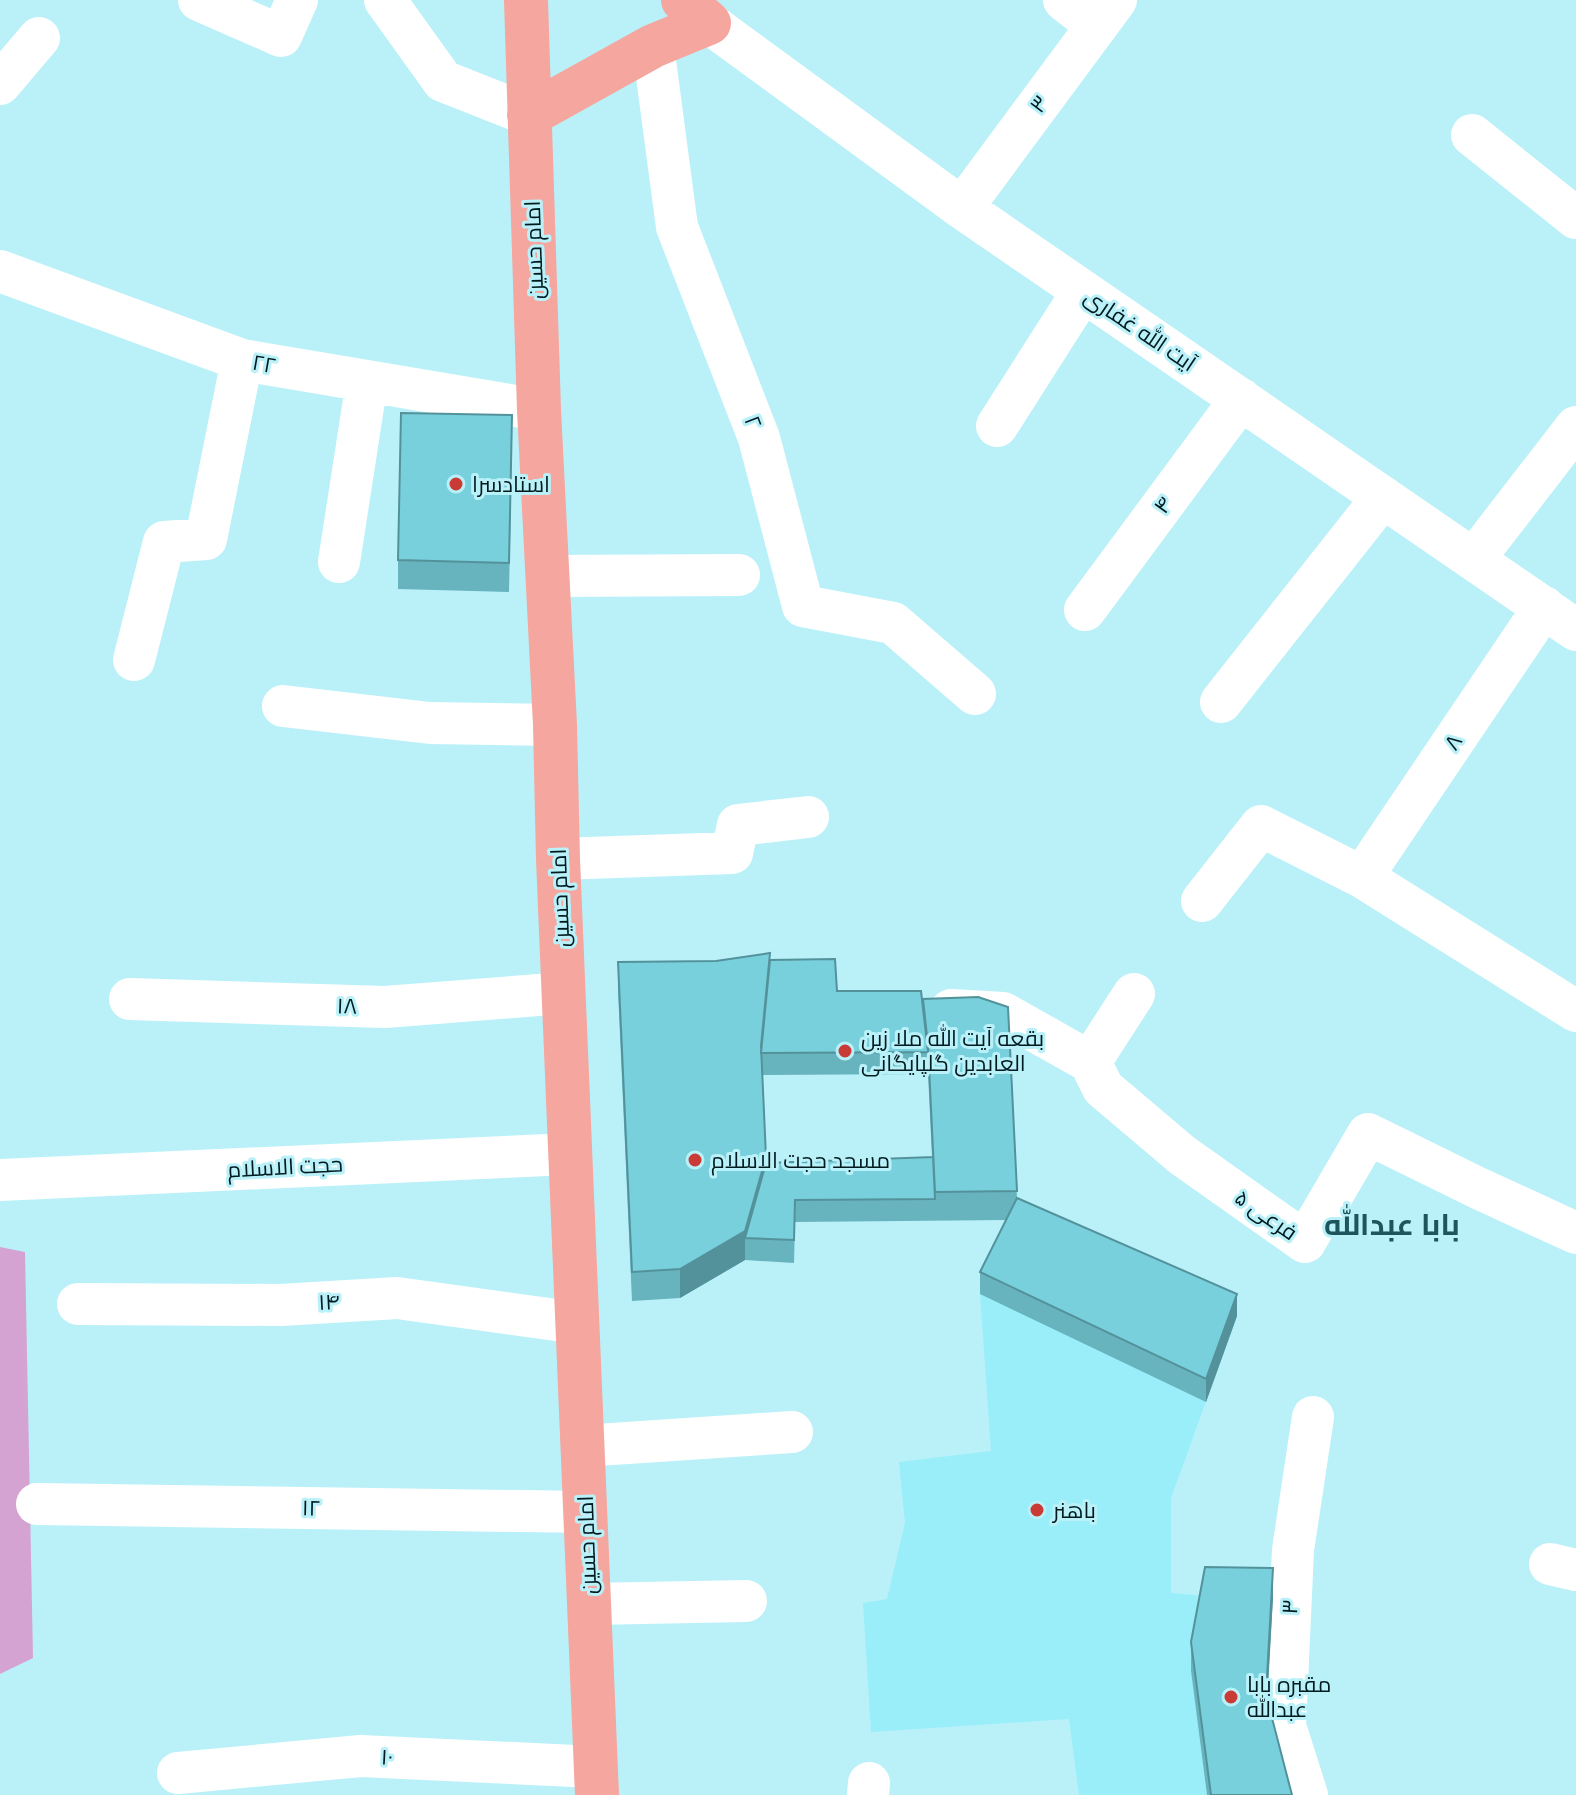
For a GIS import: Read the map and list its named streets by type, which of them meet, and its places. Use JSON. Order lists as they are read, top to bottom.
{
  "streets": {
    "main road": ["امام حسین"],
    "street": [
      "۳",
      "آیت الله غفاری",
      "۲۲",
      "۲",
      "۴",
      "۸",
      "۱۸",
      "حجت الاسلام",
      "فرعی ۵",
      "۱۴",
      "۱۲",
      "۱۰"
    ]
  },
  "crossings": [
    ["۳", "آیت الله غفاری"],
    ["امام حسین", "۲۲"],
    ["امام حسین", "۱۸"],
    ["امام حسین", "حجت الاسلام"],
    ["امام حسین", "۱۴"],
    ["امام حسین", "۱۲"],
    ["امام حسین", "۱۰"],
    ["آیت الله غفاری", "۴"],
    ["آیت الله غفاری", "۸"]
  ],
  "districts": ["بابا عبدالله"],
  "places": [
    "استادسرا",
    "بقعه آیت الله ملا زین العابدین گلپایگانی",
    "مسجد حجت الاسلام",
    "باهنر",
    "مقبره بابا عبدالله"
  ]
}
